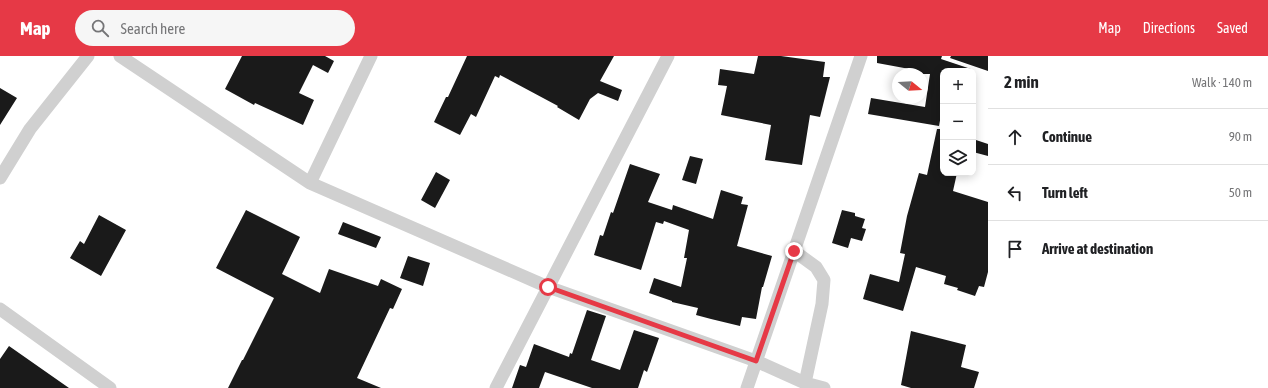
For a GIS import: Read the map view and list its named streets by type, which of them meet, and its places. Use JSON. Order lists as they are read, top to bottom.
{
  "north": "right",
  "page": {
    "header": "Map",
    "search": "Search here",
    "nav": ["Map", "Directions", "Saved"],
    "heading": ["2 min", "Walk · 140 m"],
    "map_buttons": ["+", "−"],
    "list": [
      ["Continue", "90 m"],
      ["Turn left", "50 m"],
      "Arrive at destination"
    ]
  }
}
